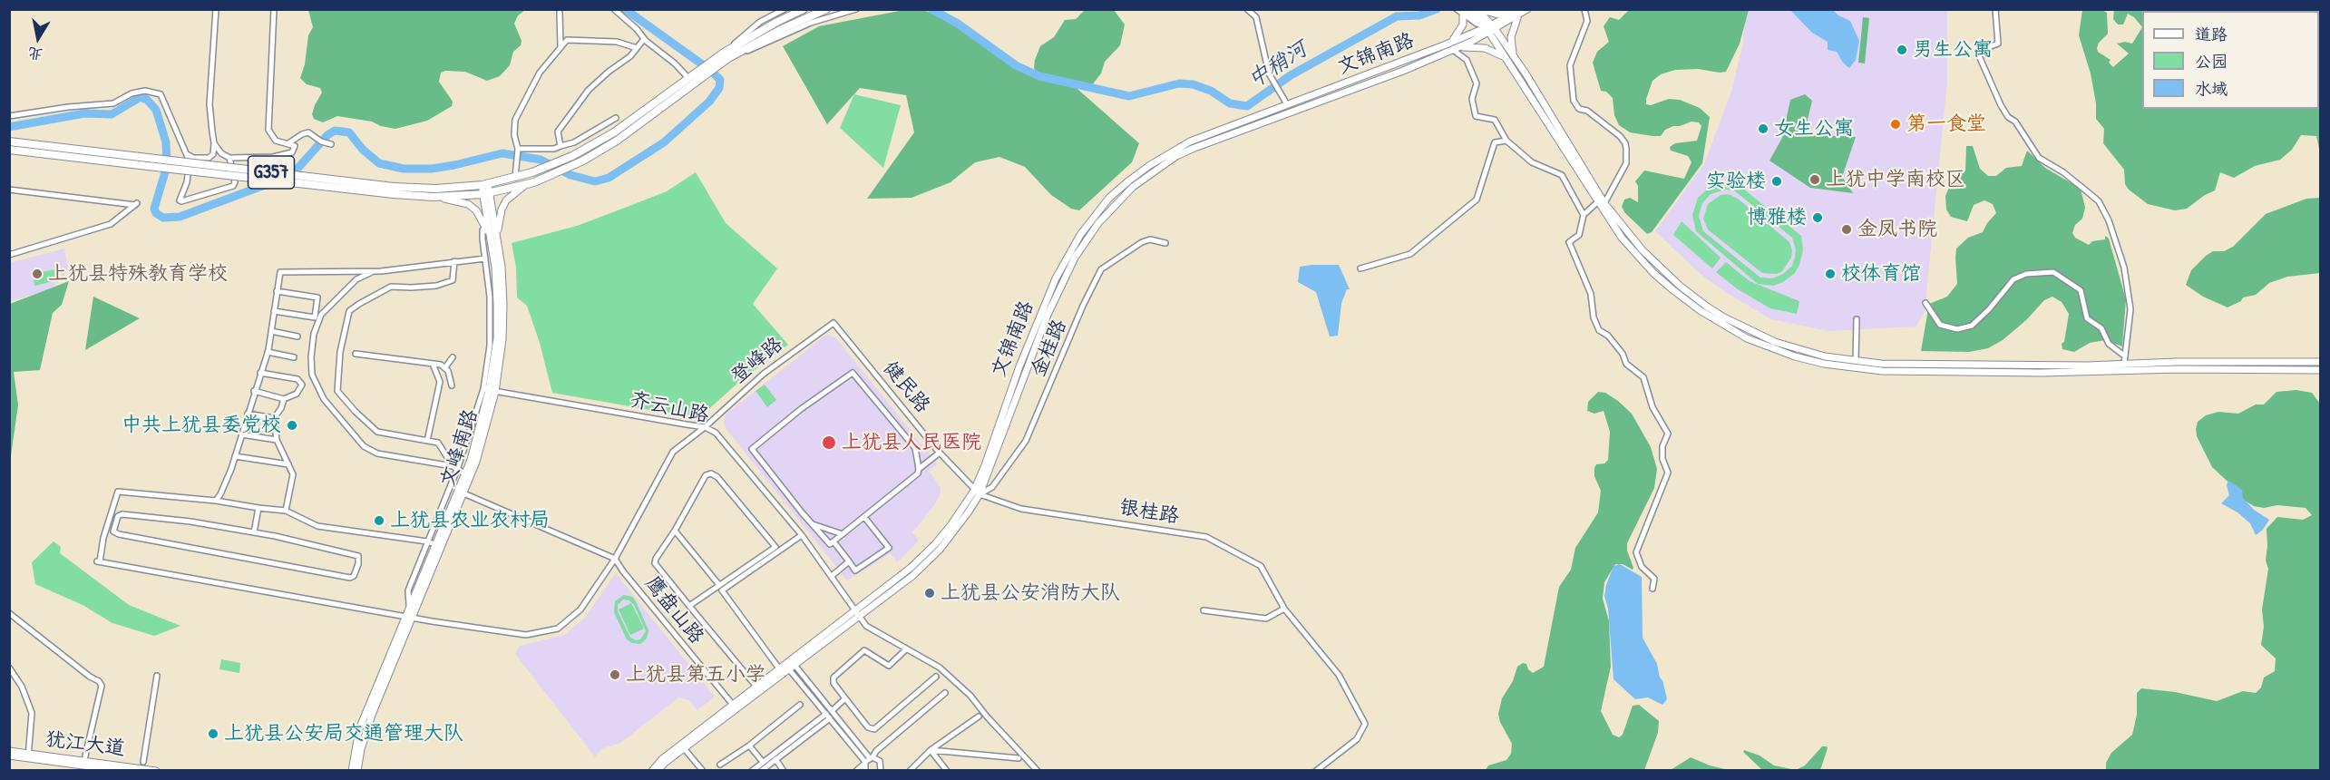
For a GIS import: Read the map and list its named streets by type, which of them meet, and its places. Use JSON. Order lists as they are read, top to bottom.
{
  "streets": {
    "highway": ["G357"],
    "main road": ["文锦南路", "文峰南路", "犹江大道"],
    "street": [
      "金桂路",
      "登峰路",
      "健民路",
      "齐云山路",
      "银桂路",
      "鹰盘山路"
    ]
  },
  "crossings": [
    ["文锦南路", "金桂路"],
    ["文锦南路", "健民路"],
    ["文锦南路", "齐云山路"],
    ["文锦南路", "银桂路"],
    ["文锦南路", "鹰盘山路"],
    ["G357", "文峰南路"],
    ["金桂路", "健民路"],
    ["金桂路", "银桂路"],
    ["登峰路", "健民路"],
    ["登峰路", "齐云山路"],
    ["登峰路", "文峰南路"],
    ["登峰路", "鹰盘山路"],
    ["健民路", "银桂路"],
    ["齐云山路", "文峰南路"]
  ],
  "water": ["中稍河"],
  "places": [
    "男生公寓",
    "第一食堂",
    "女生公寓",
    "上犹中学南校区",
    "实验楼",
    "博雅楼",
    "金凤书院",
    "上犹县特殊教育学校",
    "校体育馆",
    "中共上犹县委党校",
    "上犹县人民医院",
    "上犹县农业农村局",
    "上犹县公安消防大队",
    "上犹县第五小学",
    "上犹县公安局交通管理大队"
  ],
  "legend": ["道路", "公园", "水域"],
  "north": "bottom"
}
